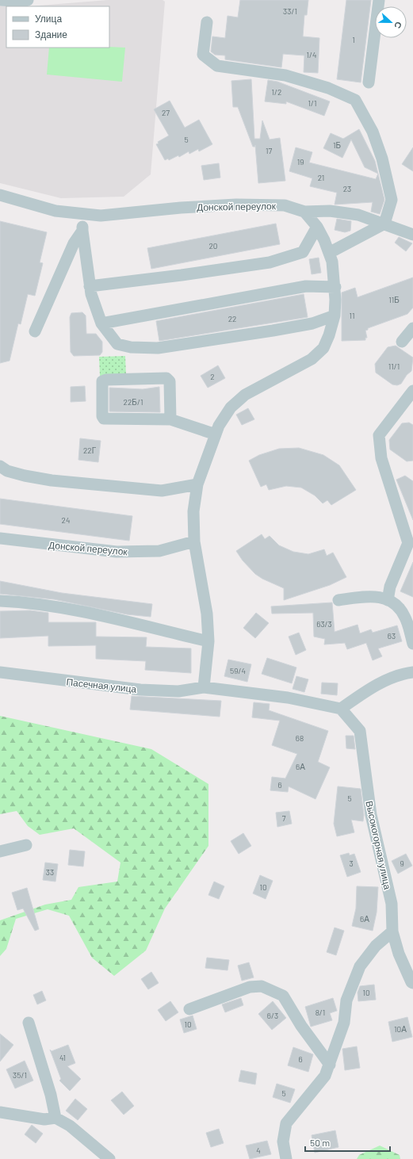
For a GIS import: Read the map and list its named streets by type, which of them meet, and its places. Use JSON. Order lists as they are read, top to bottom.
{
  "streets": {
    "street": ["Донской переулок", "Пасечная улица", "Высокогорная улица"]
  },
  "house_numbers": [
    "33/1",
    "1",
    "1/4",
    "1/2",
    "1/1",
    "27",
    "5",
    "1Б",
    "17",
    "19",
    "21",
    "23",
    "20",
    "11Б",
    "11",
    "22",
    "11/1",
    "2",
    "22Б/1",
    "22Г",
    "24",
    "63/3",
    "63",
    "59/4",
    "68",
    "6А",
    "6",
    "5",
    "7",
    "3",
    "9",
    "33",
    "10",
    "6А",
    "10",
    "8/1",
    "6/3",
    "10",
    "10А",
    "41",
    "6",
    "35/1",
    "5",
    "4"
  ],
  "legend": ["Улица", "Здание"],
  "scale_bar": "50 m",
  "north": "right"
}
